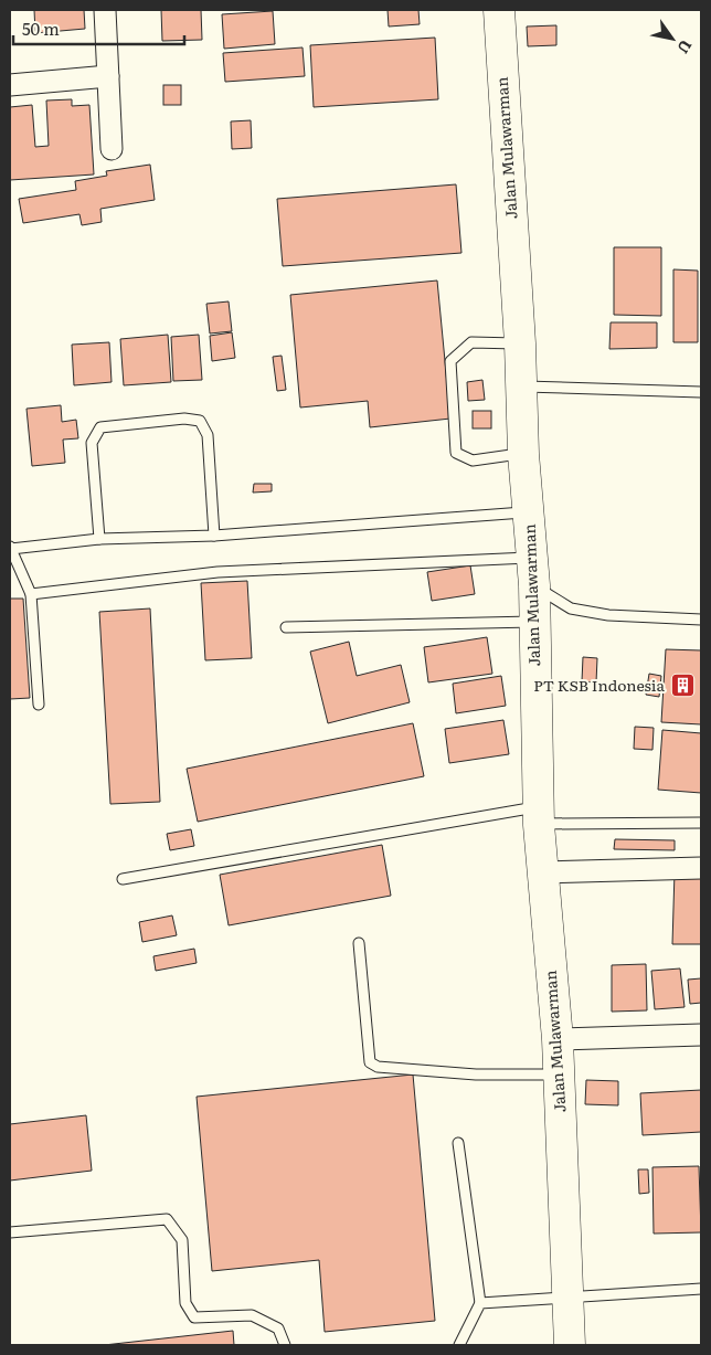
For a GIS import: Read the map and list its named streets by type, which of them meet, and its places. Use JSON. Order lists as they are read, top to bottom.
{
  "streets": {
    "highway": ["Jalan Mulawarman"]
  },
  "places": {
    "building": ["PT KSB Indonesia"]
  },
  "scale_bar": "50 m",
  "north": "bottom right"
}
